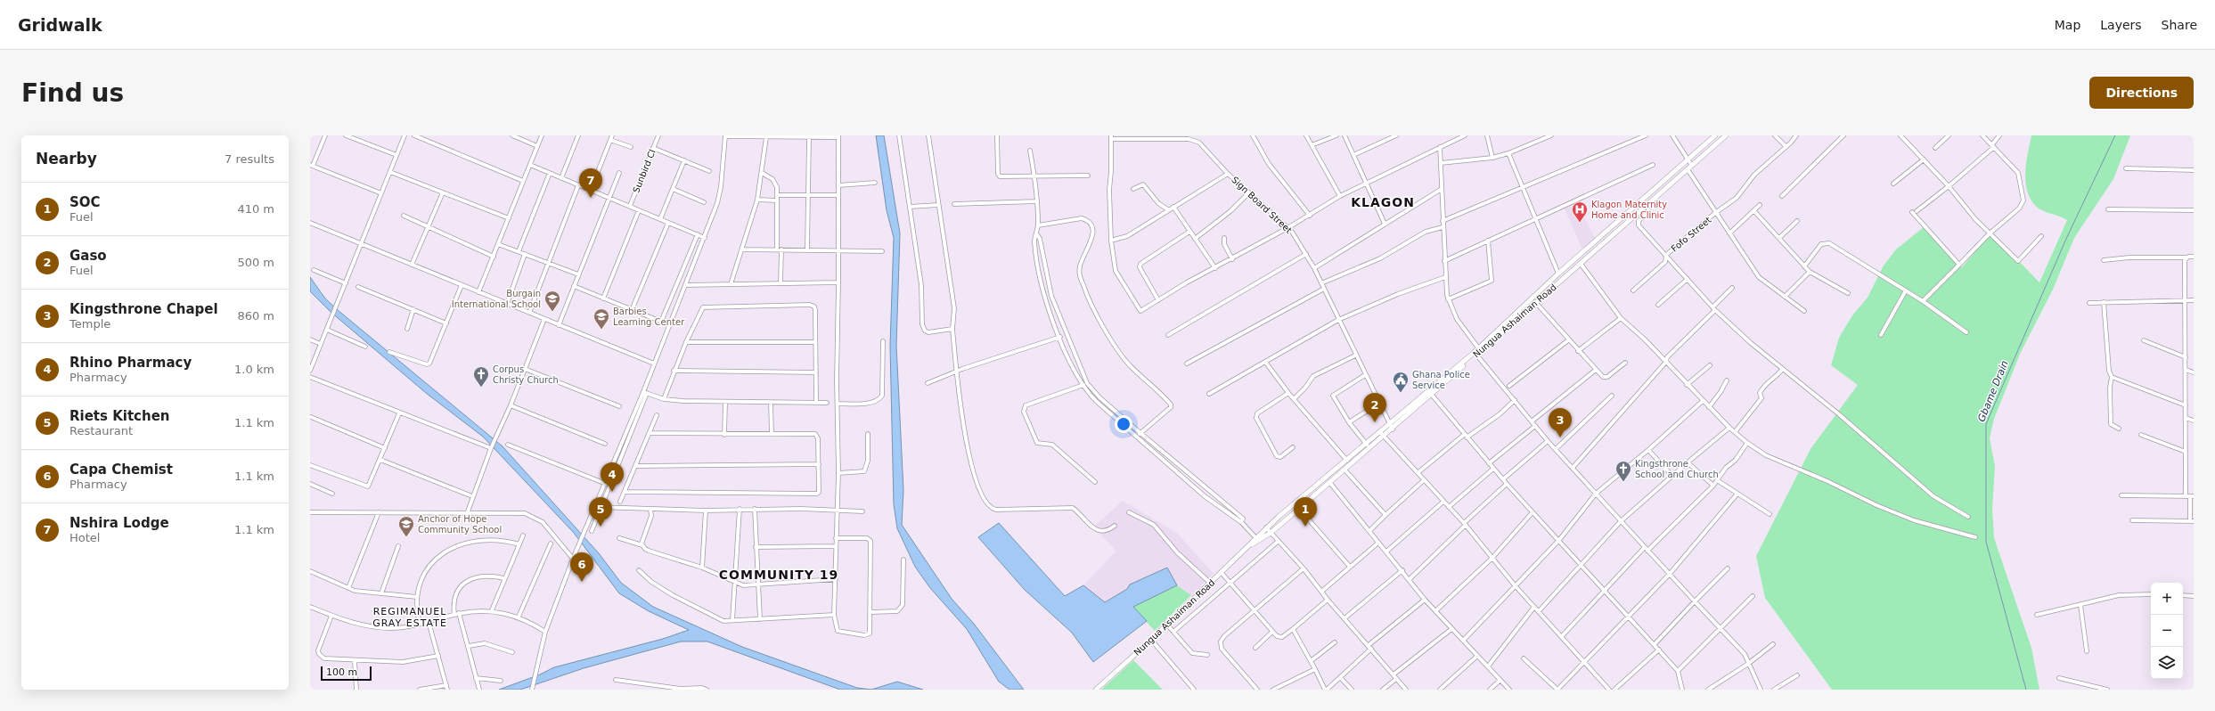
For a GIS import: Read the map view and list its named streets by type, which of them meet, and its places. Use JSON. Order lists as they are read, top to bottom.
{
  "streets": {
    "main road": ["Nungua Ashaiman Road"],
    "street": ["Sunbird Cl", "Sign Board Street", "Fofo Street"]
  },
  "crossings": [
    ["Sign Board Street", "Nungua Ashaiman Road"]
  ],
  "districts": ["KLAGON", "COMMUNITY 19", "REGIMANUEL GRAY ESTATE"],
  "water": ["Gbame Drain"],
  "places": {
    "hospital": ["Klagon Maternity Home and Clinic"],
    "school or university": ["Burgain International School", "Barbies Learning Center", "Anchor of Hope Community School"],
    "church": ["Corpus Christy Church", "Kingsthrone School and Church"],
    "public building": ["Ghana Police Service"]
  },
  "scale_bar": "100 m",
  "page": {
    "header": "Gridwalk",
    "nav": ["Map", "Layers", "Share"],
    "buttons": "Directions",
    "title": "Find us",
    "heading": ["Nearby", "7 results"],
    "pins": [
      "7",
      "2",
      "3",
      "4",
      "1",
      "5",
      "6"
    ],
    "list": [
      {
        "mark": "1",
        "name": "SOC",
        "note": "Fuel",
        "value": "410 m"
      },
      {
        "mark": "2",
        "name": "Gaso",
        "note": "Fuel",
        "value": "500 m"
      },
      {
        "mark": "3",
        "name": "Kingsthrone Chapel",
        "note": "Temple",
        "value": "860 m"
      },
      {
        "mark": "4",
        "name": "Rhino Pharmacy",
        "note": "Pharmacy",
        "value": "1.0 km"
      },
      {
        "mark": "5",
        "name": "Riets Kitchen",
        "note": "Restaurant",
        "value": "1.1 km"
      },
      {
        "mark": "6",
        "name": "Capa Chemist",
        "note": "Pharmacy",
        "value": "1.1 km"
      },
      {
        "mark": "7",
        "name": "Nshira Lodge",
        "note": "Hotel",
        "value": "1.1 km"
      }
    ],
    "map_buttons": ["+", "−"],
    "scale": "100 m"
  }
}
